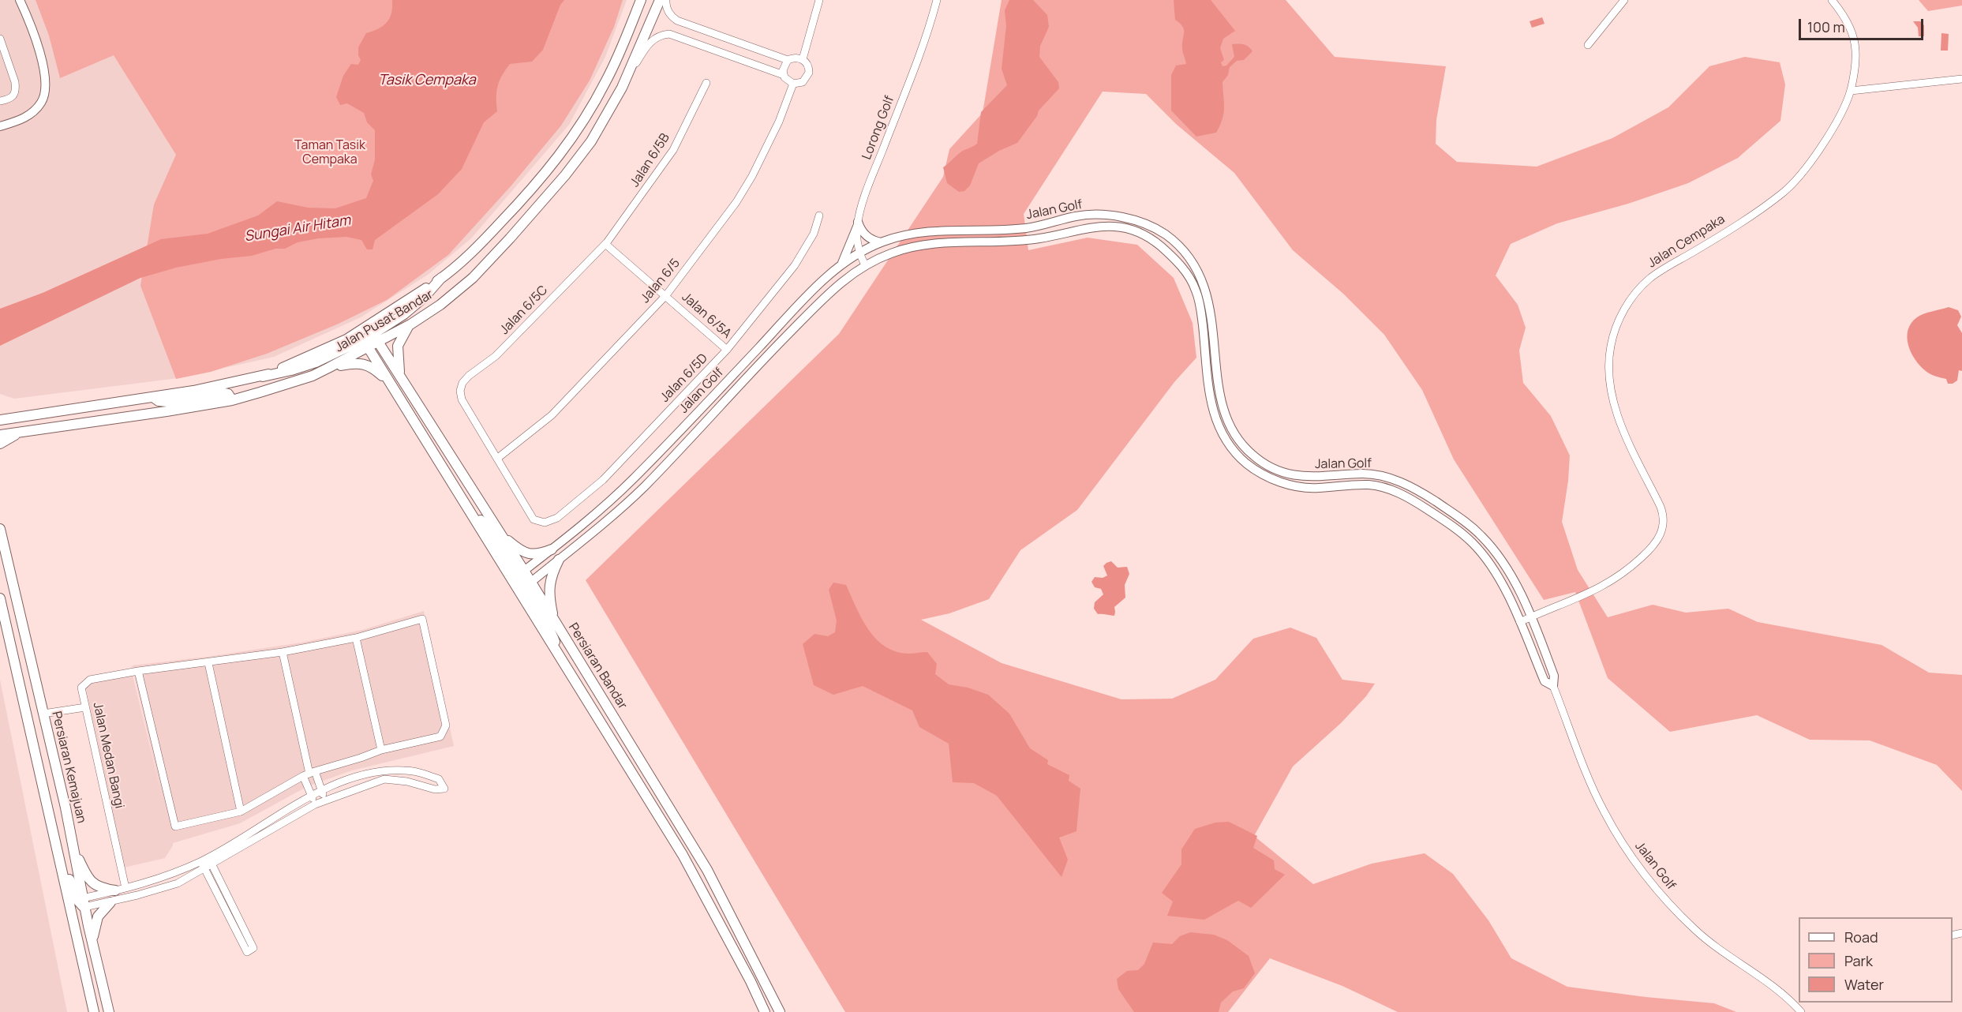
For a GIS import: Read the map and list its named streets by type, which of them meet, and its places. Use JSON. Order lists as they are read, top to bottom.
{
  "streets": {
    "main road": ["Jalan Pusat Bandar", "Persiaran Bandar", "Persiaran Kemajuan"],
    "street": [
      "Lorong Golf",
      "Jalan 6/5B",
      "Jalan Golf",
      "Jalan Cempaka",
      "Jalan 6/5",
      "Jalan 6/5C",
      "Jalan 6/5A",
      "Jalan 6/5D",
      "Jalan Medan Bangi"
    ]
  },
  "crossings": [
    ["Lorong Golf", "Jalan Golf"],
    ["Jalan 6/5B", "Jalan 6/5C"],
    ["Jalan 6/5B", "Jalan 6/5A"],
    ["Jalan Golf", "Jalan Cempaka"],
    ["Jalan Golf", "Persiaran Bandar"],
    ["Jalan 6/5", "Jalan 6/5C"],
    ["Jalan 6/5", "Jalan 6/5A"],
    ["Jalan 6/5", "Jalan 6/5D"],
    ["Jalan 6/5C", "Jalan 6/5A"],
    ["Jalan 6/5C", "Jalan 6/5D"],
    ["Jalan 6/5A", "Jalan 6/5D"],
    ["Jalan Pusat Bandar", "Persiaran Bandar"]
  ],
  "water": ["Tasik Cempaka", "Sungai Air Hitam"],
  "parks": ["Taman Tasik Cempaka"],
  "legend": ["Road", "Park", "Water"],
  "scale_bar": "100 m"
}
